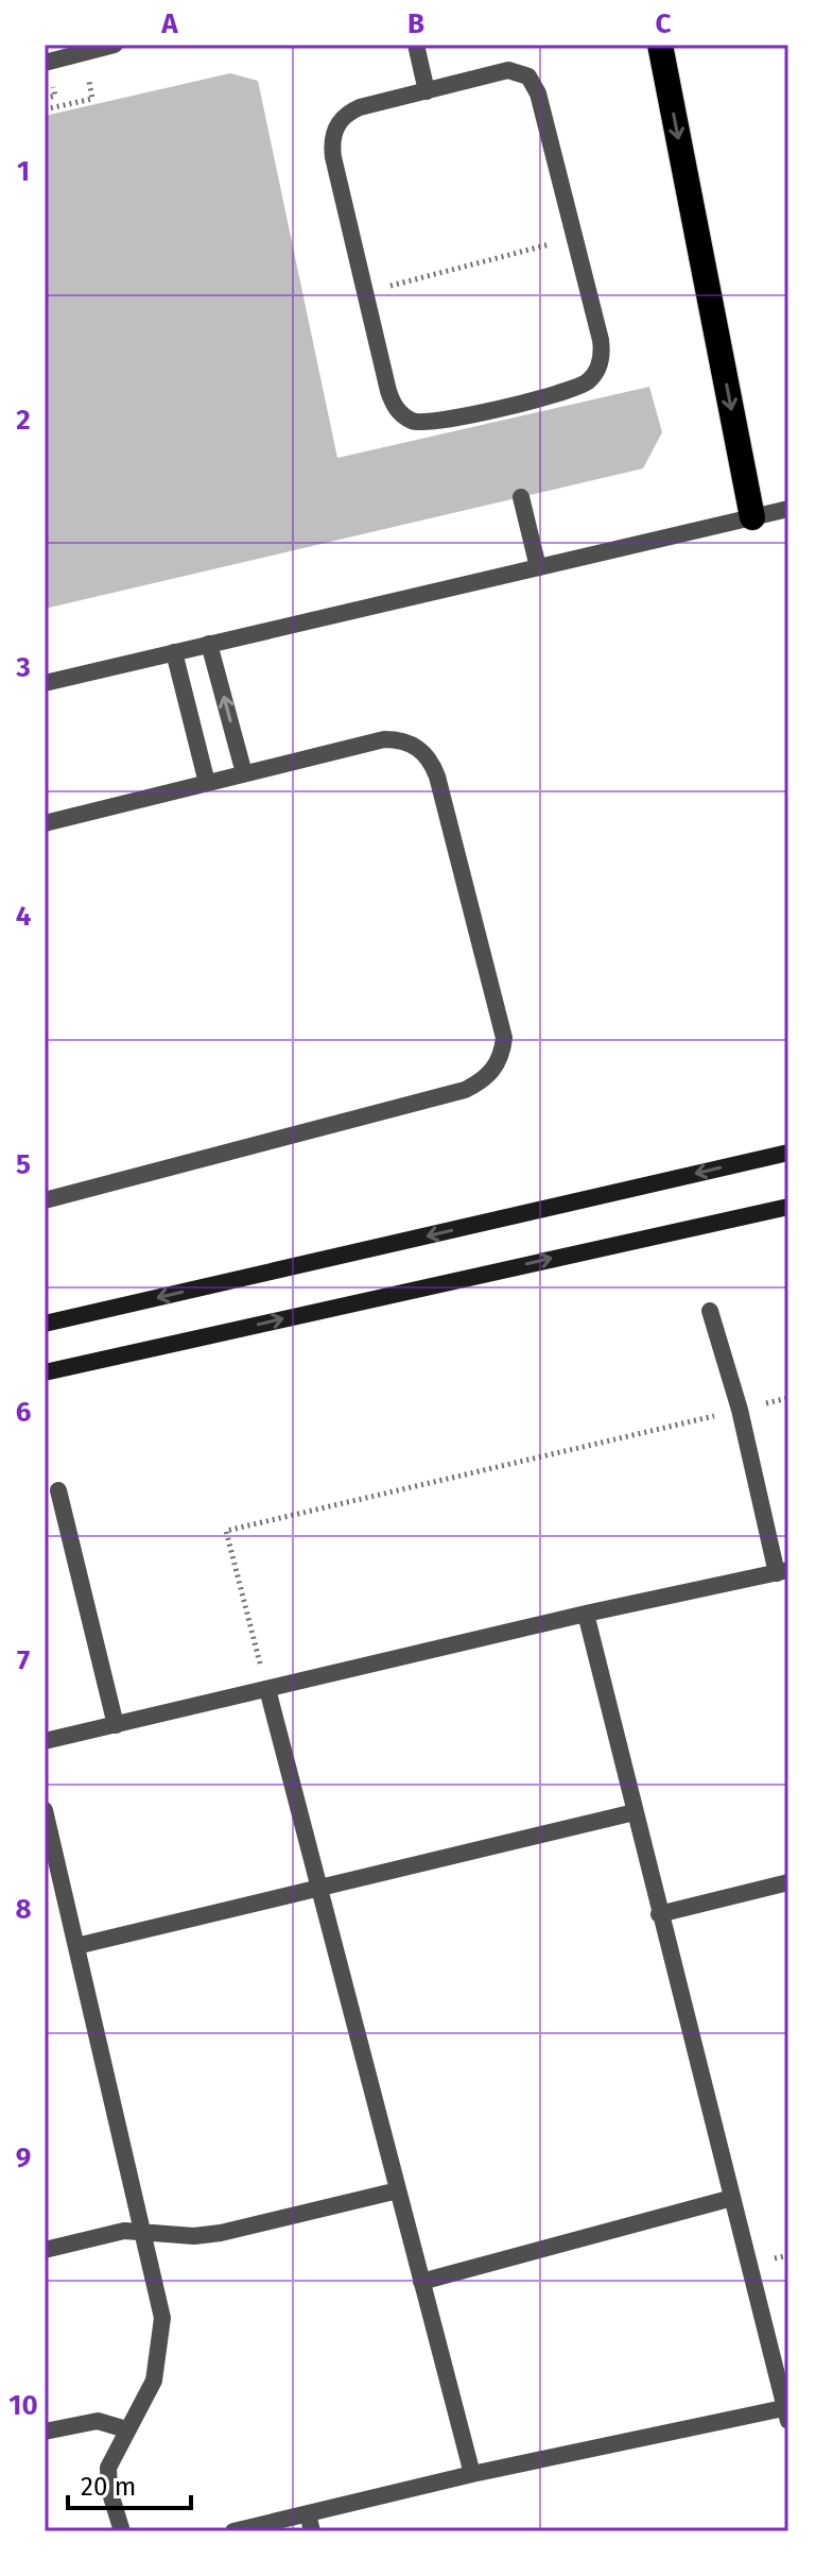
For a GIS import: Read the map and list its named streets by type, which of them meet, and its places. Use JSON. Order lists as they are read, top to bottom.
{
  "scale_bar": "20 m",
  "grid": {
    "columns": ["A", "B", "C"],
    "rows": [
      "1",
      "2",
      "3",
      "4",
      "5",
      "6",
      "7",
      "8",
      "9",
      "10"
    ]
  }
}
